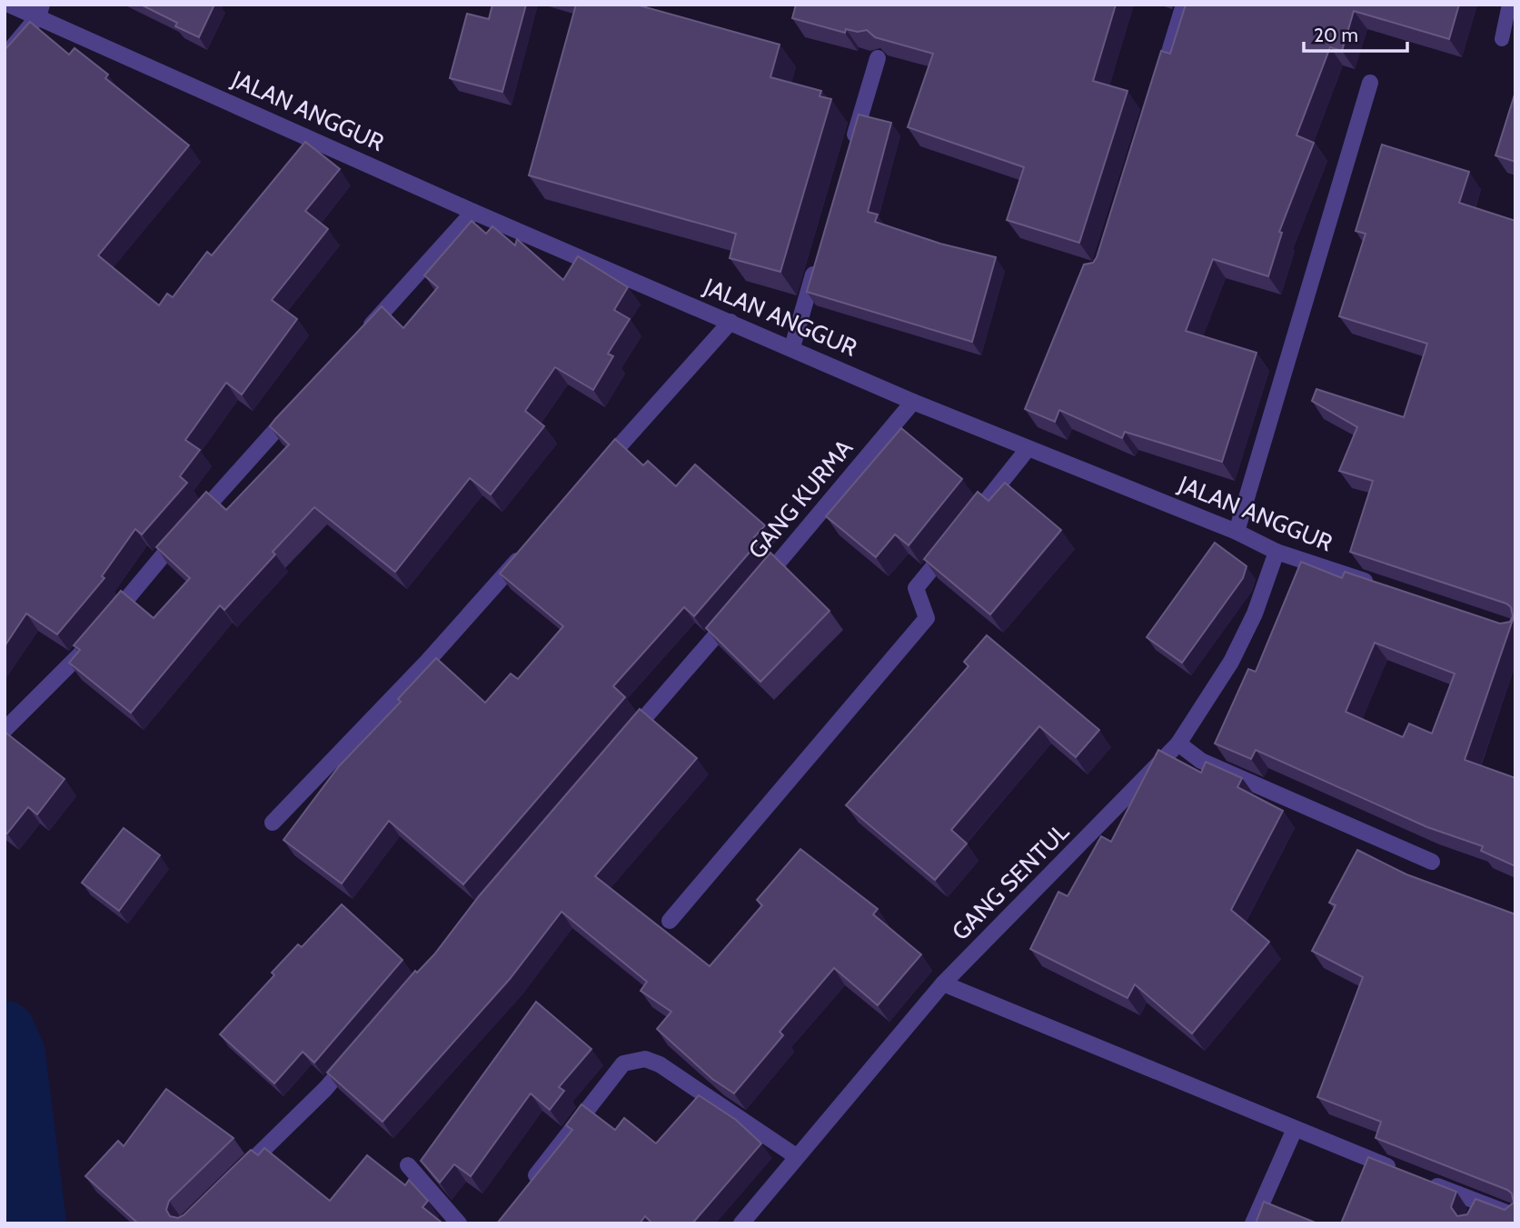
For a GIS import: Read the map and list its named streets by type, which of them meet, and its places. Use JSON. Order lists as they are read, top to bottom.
{
  "streets": {
    "street": ["JALAN ANGGUR", "GANG KURMA", "GANG SENTUL"]
  },
  "crossings": [
    ["JALAN ANGGUR", "GANG KURMA"],
    ["JALAN ANGGUR", "GANG SENTUL"]
  ],
  "scale_bar": "20 m"
}
